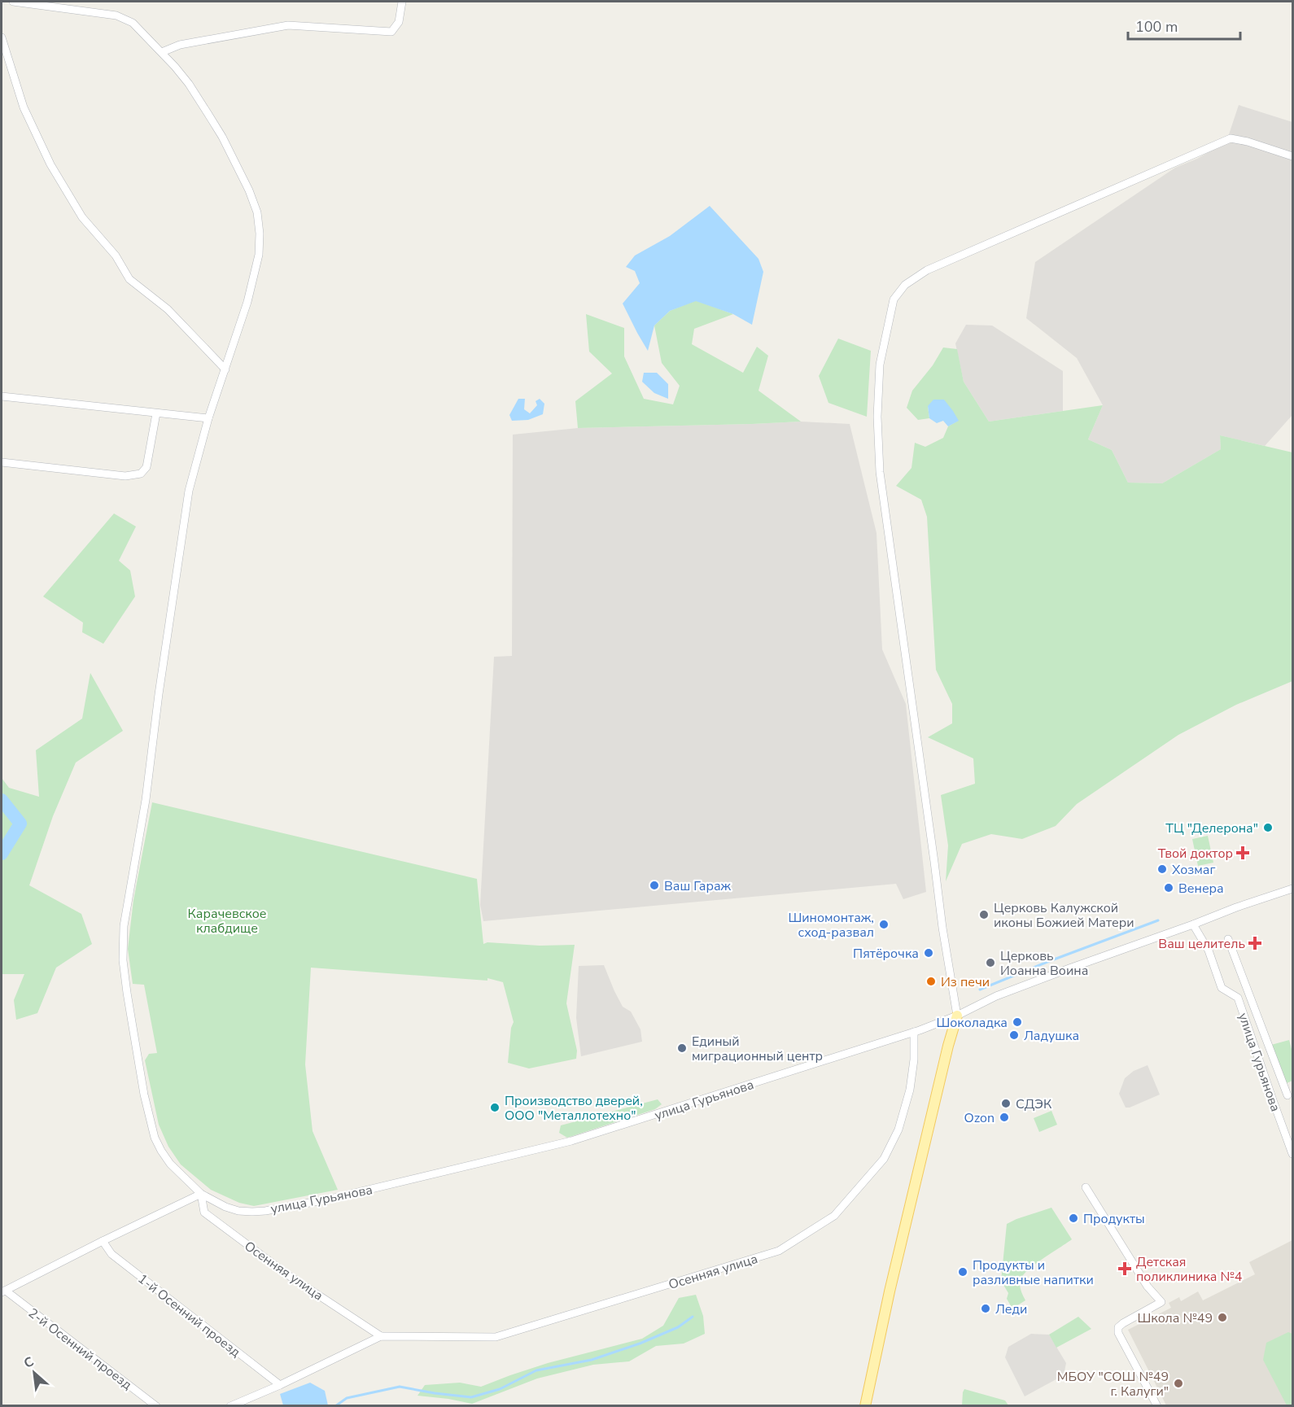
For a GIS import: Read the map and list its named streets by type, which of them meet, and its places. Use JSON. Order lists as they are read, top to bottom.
{
  "streets": {
    "street": [
      "улица Гурьянова",
      "Осенняя улица",
      "1-й Осенний проезд",
      "2-й Осенний проезд"
    ]
  },
  "crossings": [
    ["улица Гурьянова", "Осенняя улица"],
    ["Осенняя улица", "1-й Осенний проезд"]
  ],
  "parks": ["Карачевское клабдище"],
  "places": {
    "other": [
      "ТЦ \"Делерона\"",
      "Хозмаг",
      "Ваш Гараж",
      "Венера",
      "Церковь Калужской иконы Божией Матери",
      "Шиномонтаж, сход-развал",
      "Пятёрочка",
      "Церковь Иоанна Воина",
      "Из печи",
      "Шоколадка",
      "Ладушка",
      "Единый миграционный центр",
      "СДЭК",
      "Производство дверей, ООО \"Металлотехно\"",
      "Ozon",
      "Продукты",
      "Продукты и разливные напитки",
      "Леди",
      "Школа №49",
      "МБОУ \"СОШ №49 г. Калуги\""
    ],
    "health": ["Твой доктор", "Ваш целитель", "Детская поликлиника №4"]
  },
  "scale_bar": "100 m",
  "north": "top left"
}
